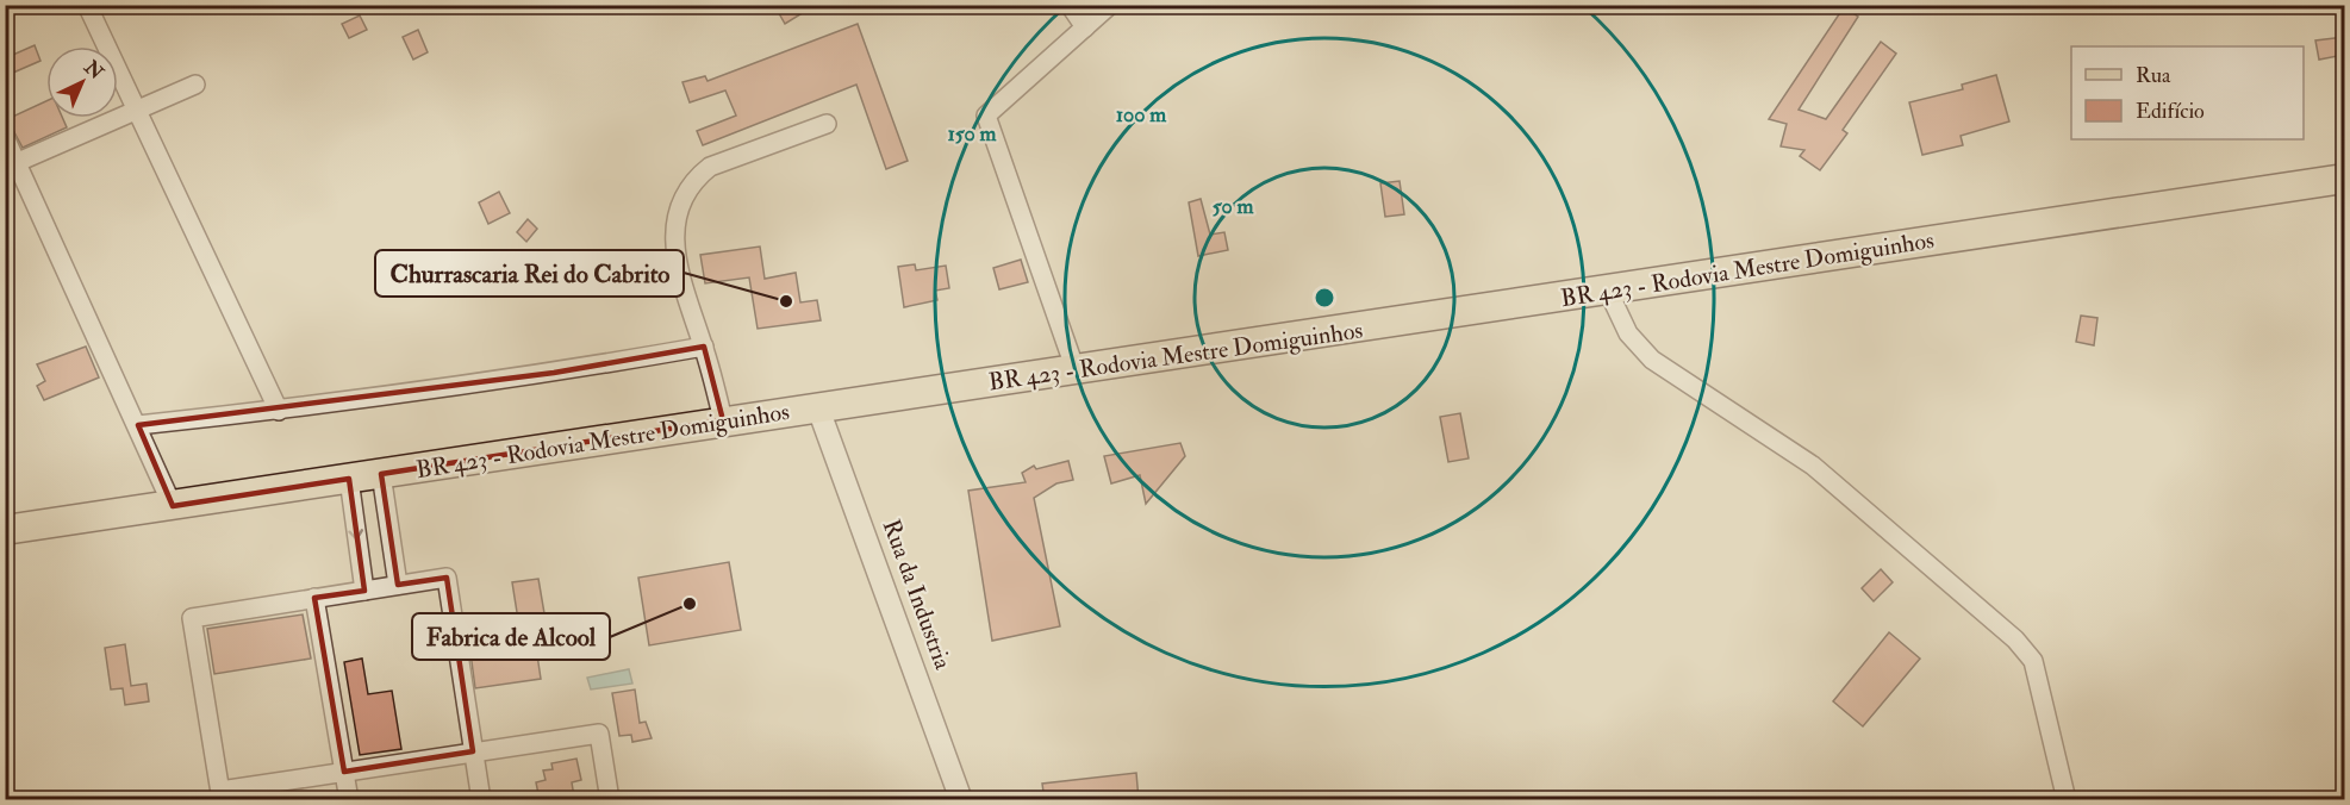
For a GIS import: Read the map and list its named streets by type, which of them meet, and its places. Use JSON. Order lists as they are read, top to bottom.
{
  "streets": {
    "main road": ["BR 423 - Rodovia Mestre Domiguinhos"],
    "street": ["Rua da Industria"]
  },
  "crossings": [
    ["BR 423 - Rodovia Mestre Domiguinhos", "Rua da Industria"]
  ],
  "places": ["Churrascaria Rei do Cabrito", "Fabrica de Alcool"],
  "legend": ["Rua", "Edifício"],
  "north": "top right",
  "rings": ["100 m", "150 m", "50 m"]
}
